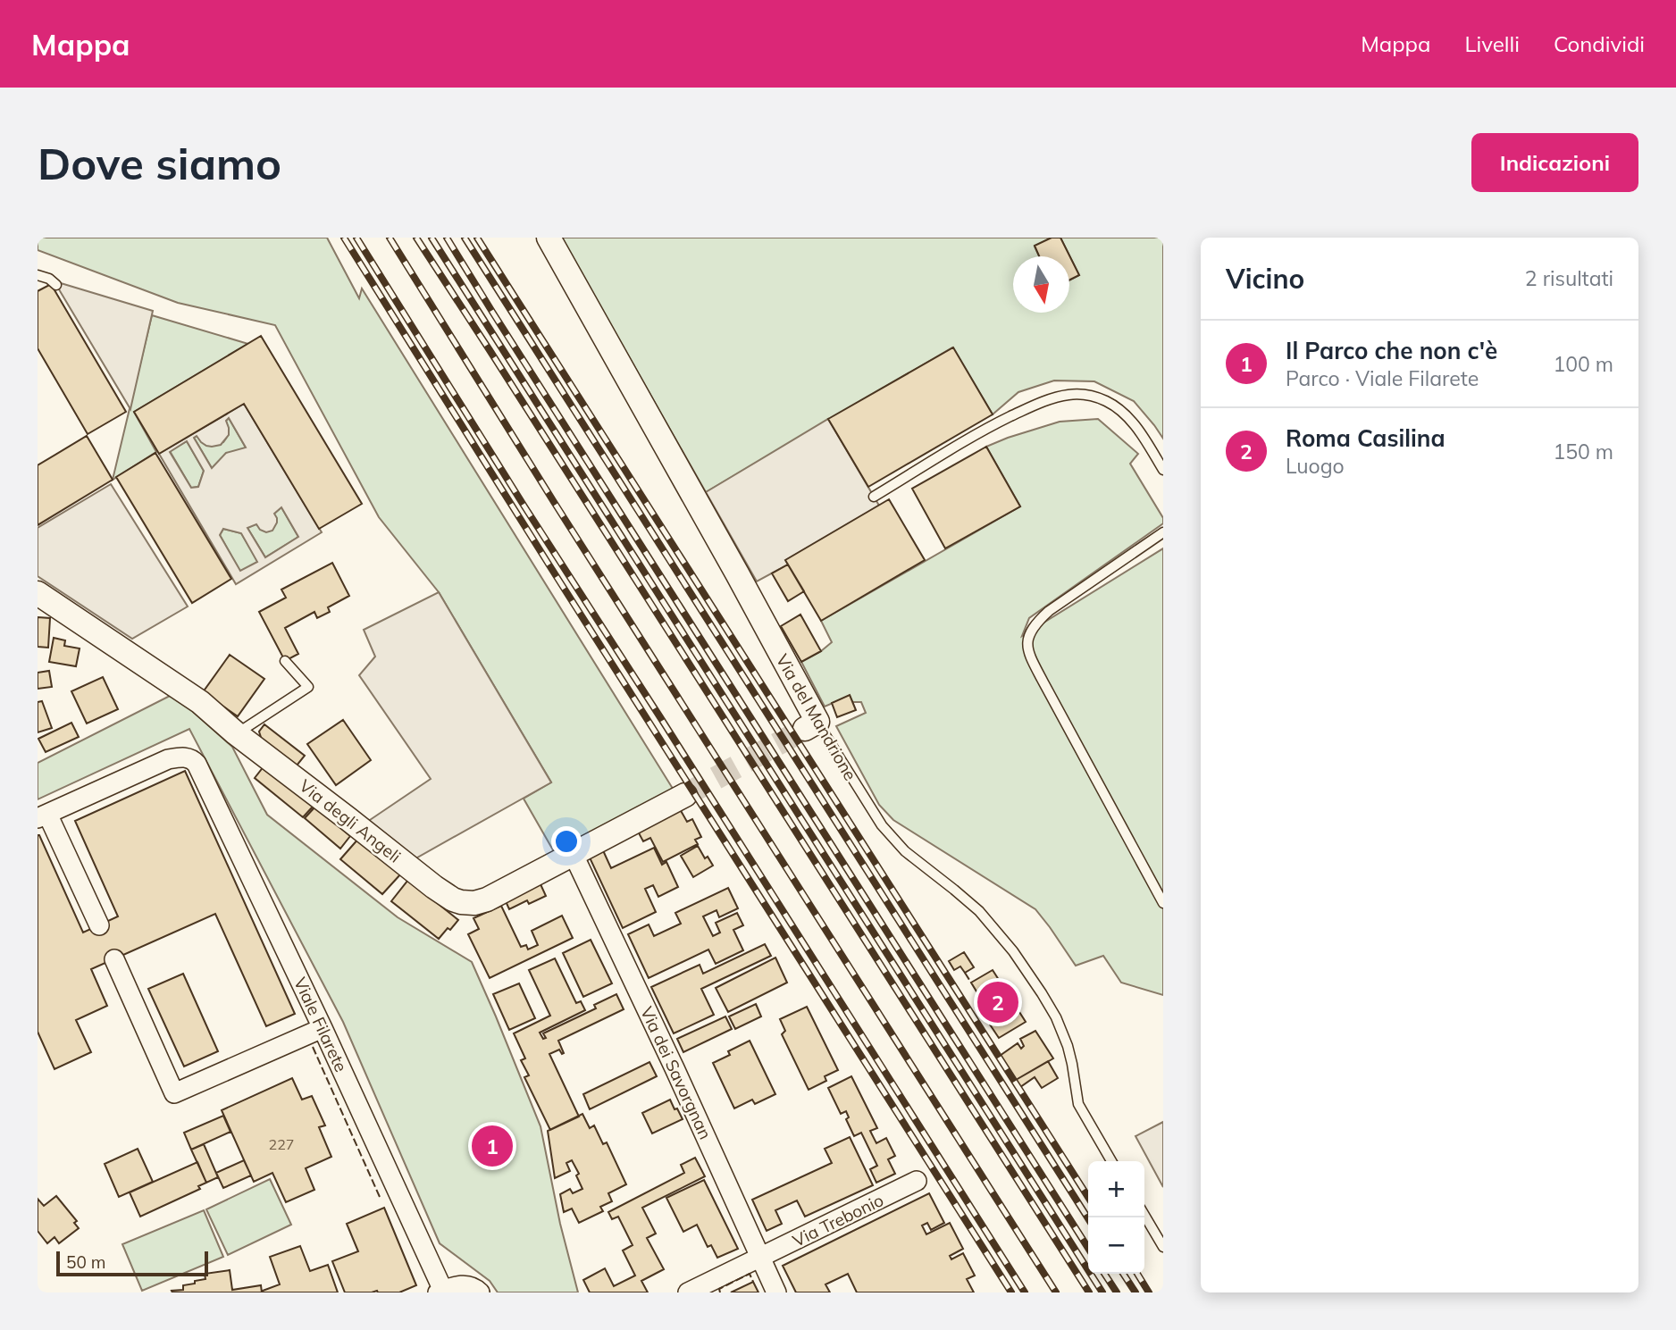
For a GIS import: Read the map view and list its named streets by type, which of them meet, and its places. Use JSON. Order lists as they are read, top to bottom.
{
  "streets": {
    "street": [
      "Via del Mandrione",
      "Via degli Angeli",
      "Viale Filarete",
      "Via dei Savorgnan",
      "Via Trebonio"
    ]
  },
  "crossings": [
    ["Via degli Angeli", "Via dei Savorgnan"],
    ["Via dei Savorgnan", "Via Trebonio"]
  ],
  "house_numbers": ["227"],
  "scale_bar": "50 m",
  "north": "bottom",
  "page": {
    "header": "Mappa",
    "nav": ["Mappa", "Livelli", "Condividi"],
    "buttons": "Indicazioni",
    "title": "Dove siamo",
    "heading": ["Vicino", "2 risultati"],
    "list": [
      {
        "mark": "1",
        "name": "Il Parco che non c'è",
        "note": "Parco · Viale Filarete",
        "value": "100 m"
      },
      {
        "mark": "2",
        "name": "Roma Casilina",
        "note": "Luogo",
        "value": "150 m"
      }
    ],
    "pins": ["2", "1"],
    "map_buttons": ["+", "−"],
    "scale": "50 m"
  }
}
